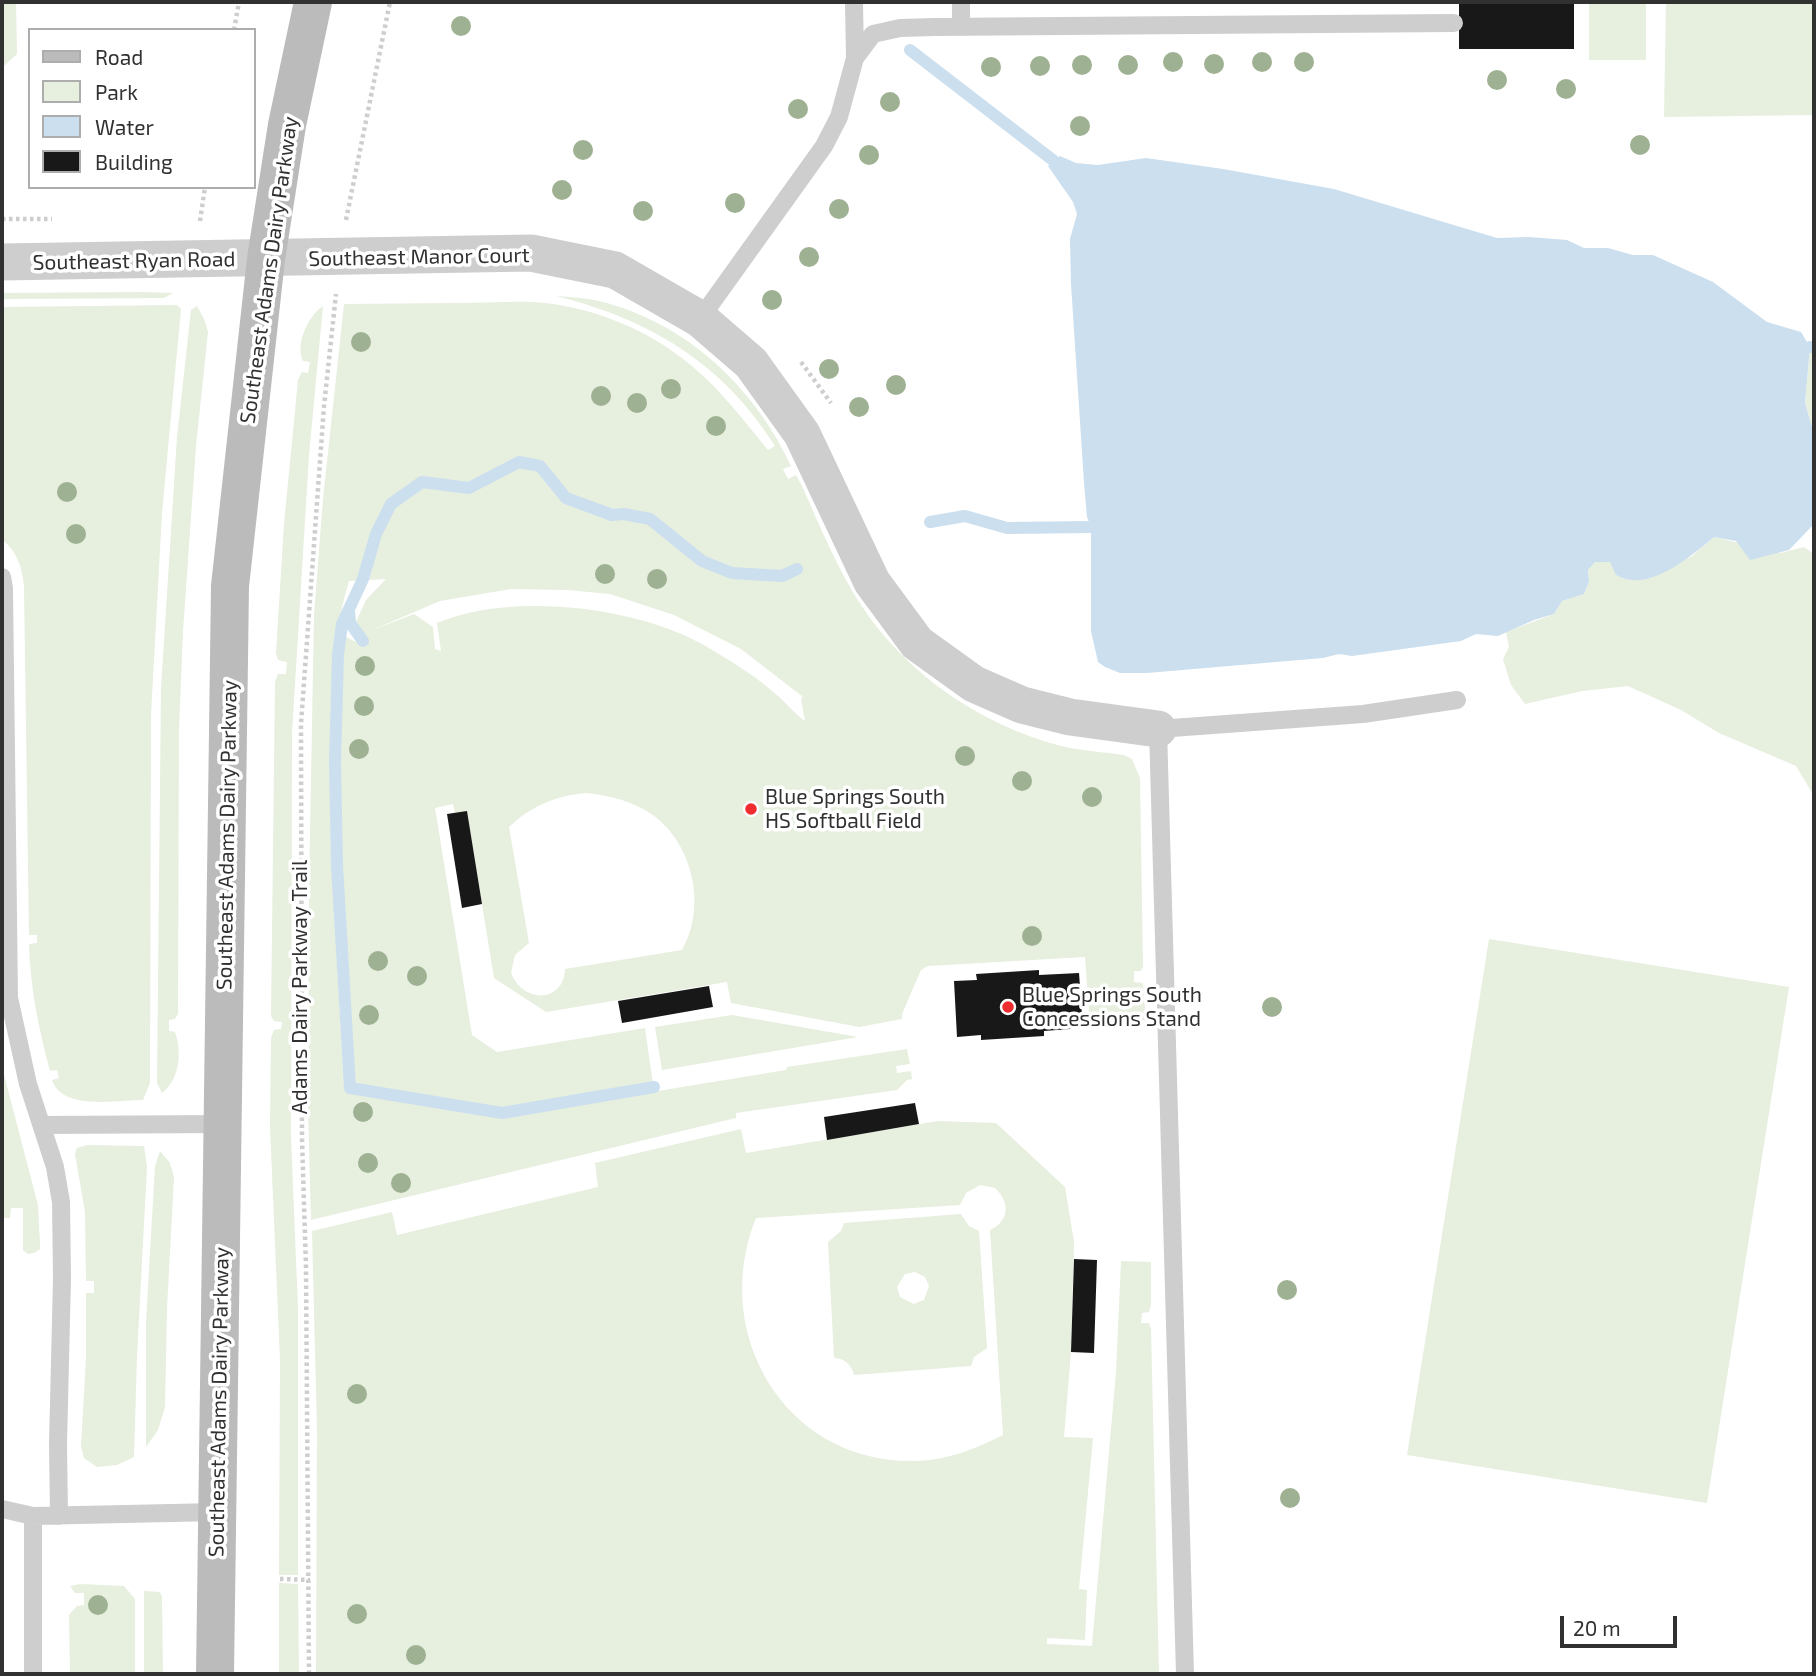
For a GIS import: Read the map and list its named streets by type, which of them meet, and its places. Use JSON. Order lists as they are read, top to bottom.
{
  "streets": {
    "main road": ["Southeast Adams Dairy Parkway"],
    "street": ["Southeast Manor Court", "Southeast Ryan Road"],
    "path": ["Adams Dairy Parkway Trail"]
  },
  "crossings": [
    ["Southeast Manor Court", "Southeast Ryan Road"],
    ["Southeast Manor Court", "Southeast Adams Dairy Parkway"],
    ["Southeast Ryan Road", "Southeast Adams Dairy Parkway"]
  ],
  "places": ["Blue Springs South HS Softball Field", "Blue Springs South Concessions Stand"],
  "legend": [
    "Road",
    "Park",
    "Water",
    "Building"
  ],
  "scale_bar": "20 m"
}
